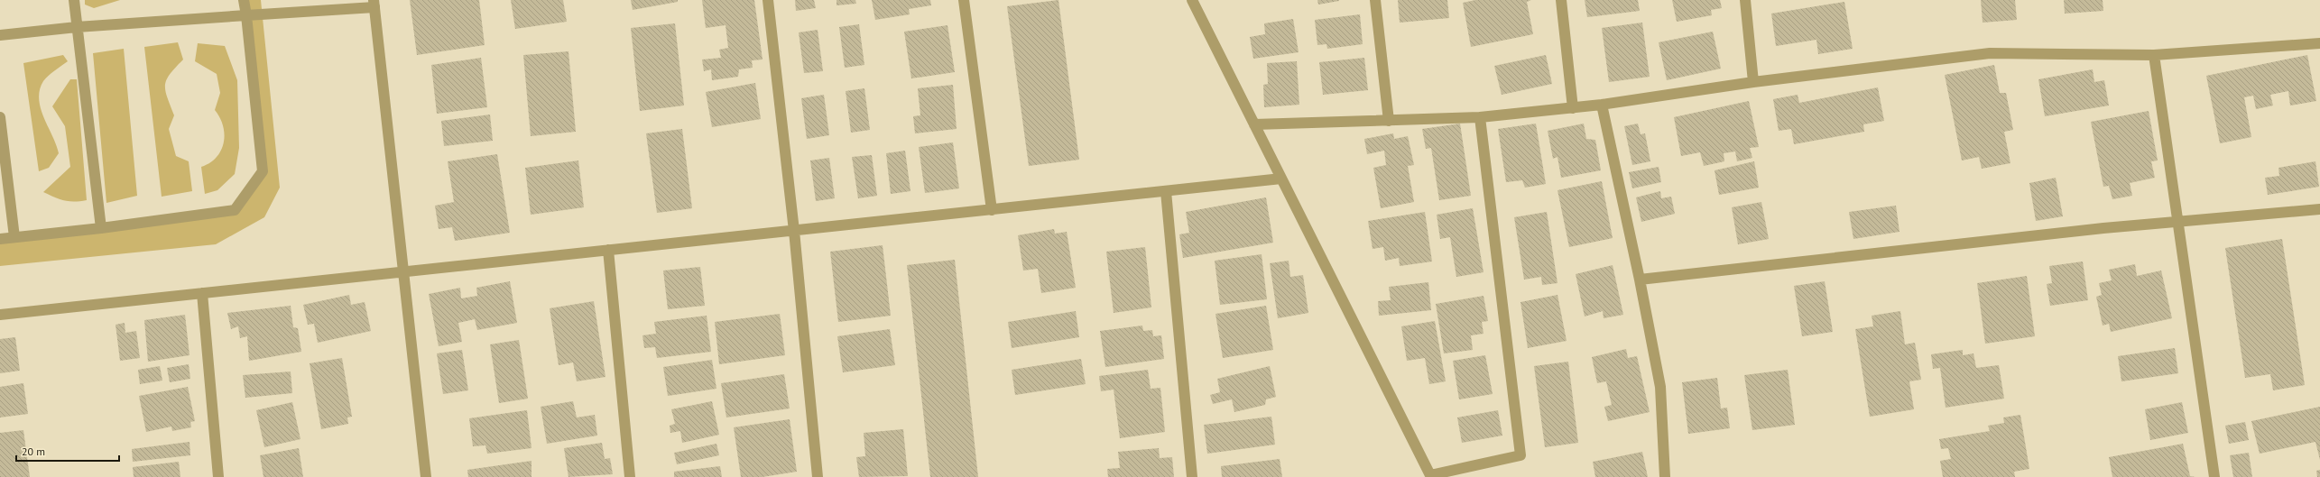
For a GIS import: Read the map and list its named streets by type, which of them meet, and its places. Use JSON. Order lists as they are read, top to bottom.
{
  "scale_bar": "20 m"
}
